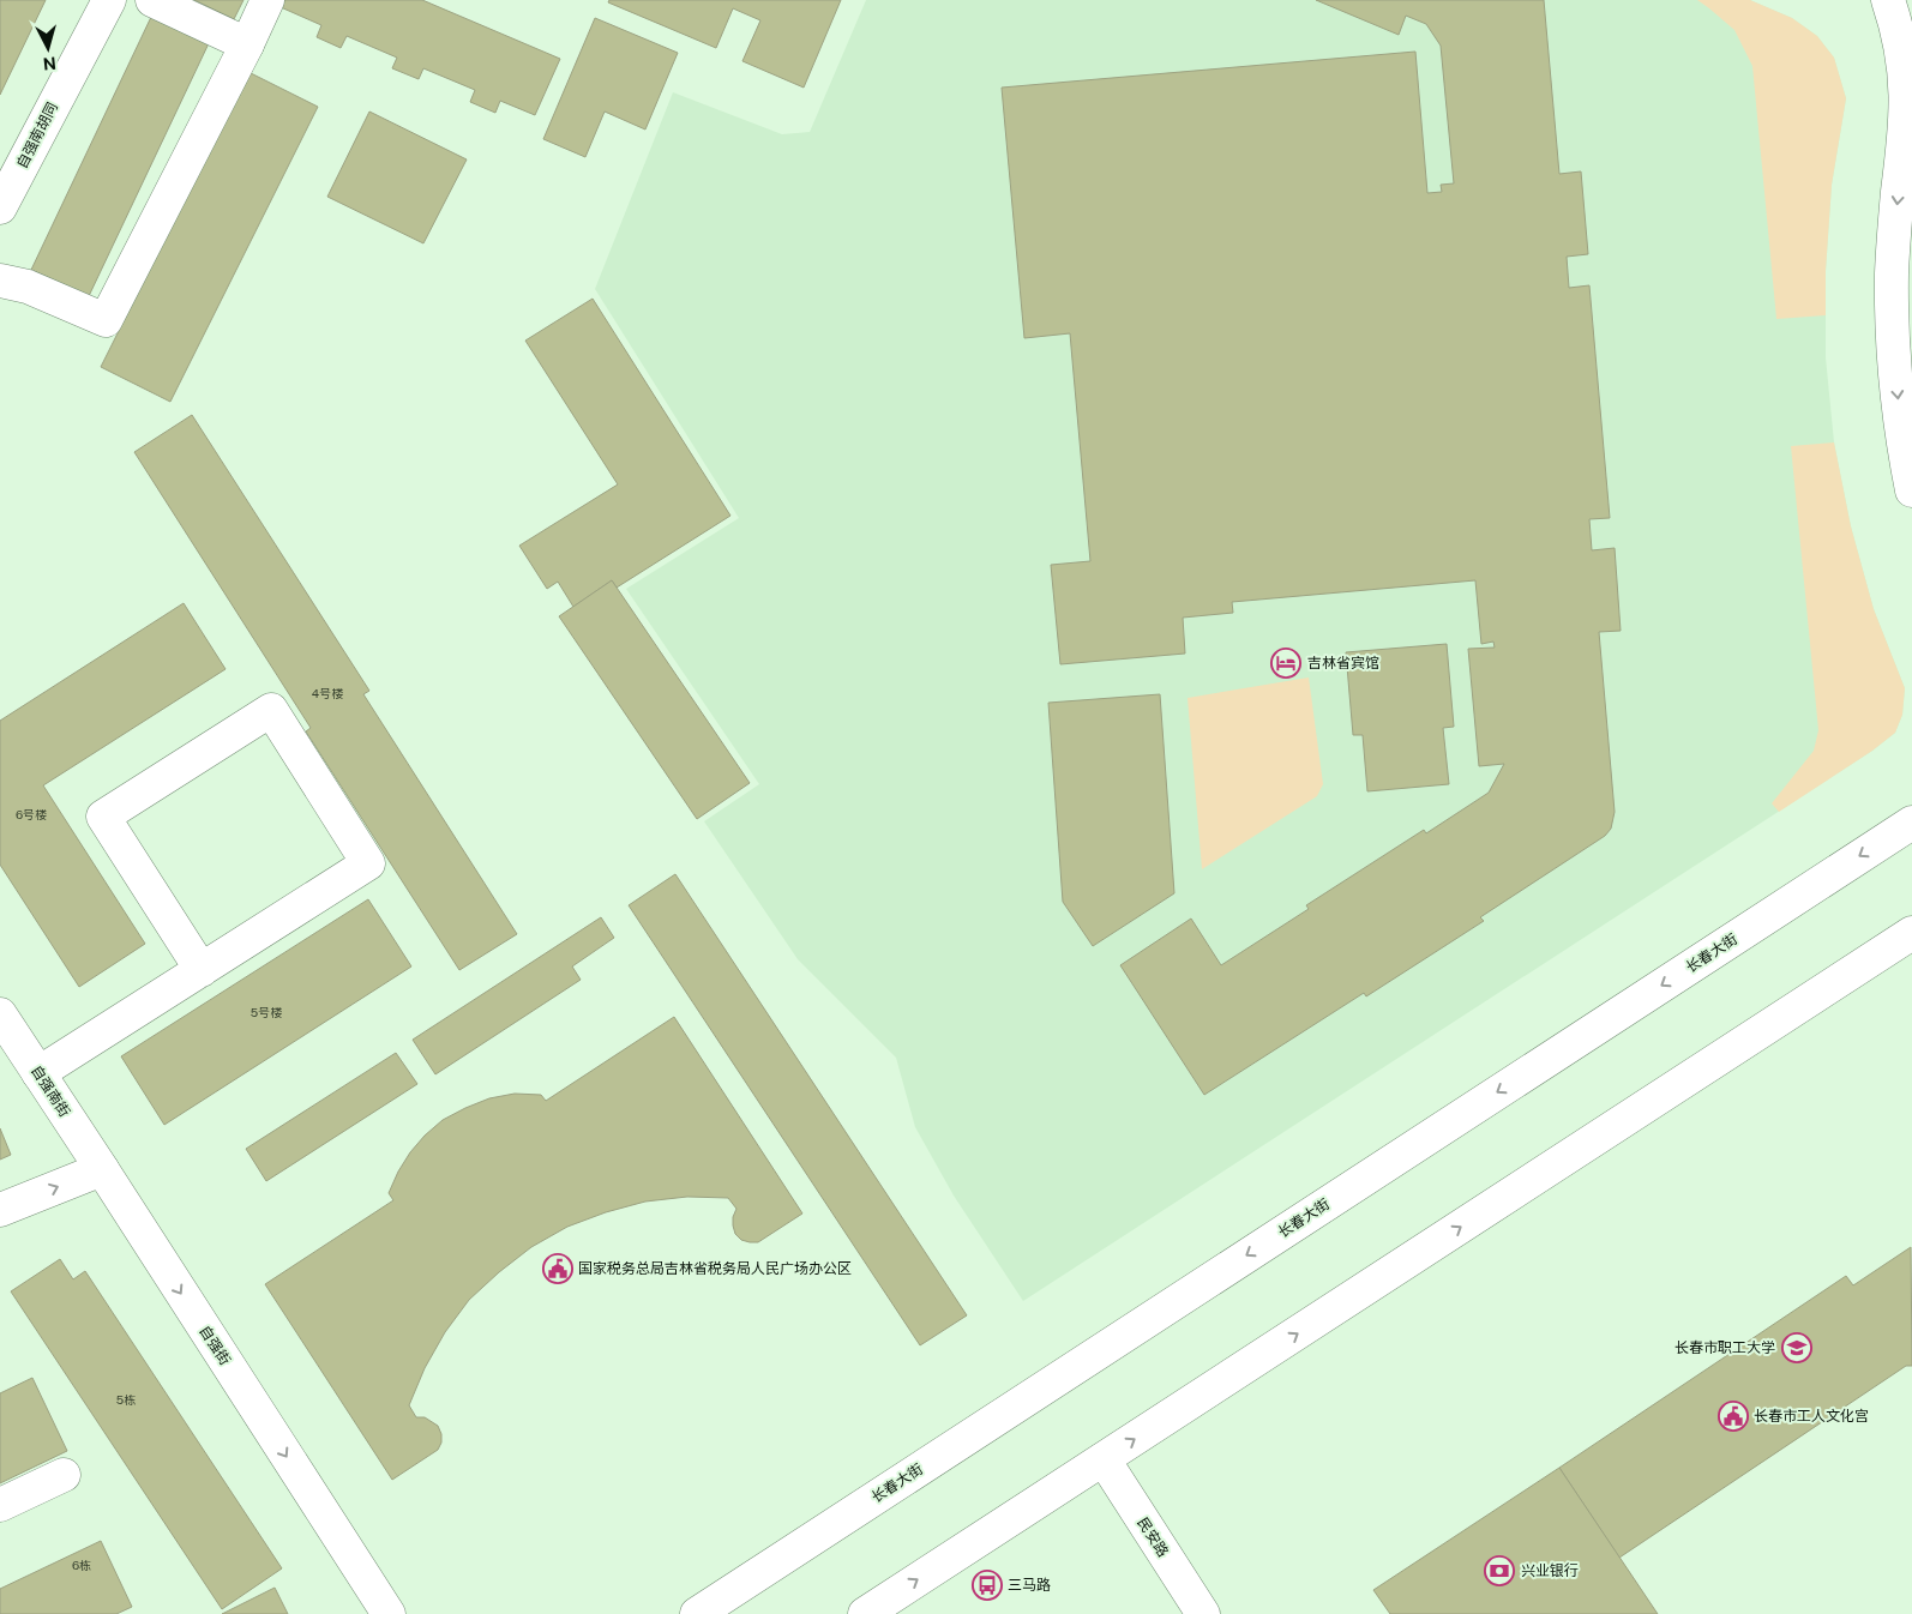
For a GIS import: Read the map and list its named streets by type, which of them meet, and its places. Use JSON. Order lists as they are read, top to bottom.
{
  "streets": {
    "main road": [
      "自强南胡同",
      "长春大街",
      "自强南街",
      "自强街",
      "民安路"
    ]
  },
  "crossings": [
    ["自强南街", "自强街"]
  ],
  "one_way": ["自强街"],
  "places": {
    "hotel": ["吉林省宾馆"],
    "public building": ["国家税务总局吉林省税务局人民广场办公区", "长春市工人文化宫"],
    "school or university": ["长春市职工大学"],
    "bank": ["兴业银行"],
    "bus stop": ["三马路"]
  },
  "house_numbers": [
    "4号楼",
    "6号楼",
    "5号楼",
    "5栋",
    "6栋"
  ],
  "north": "bottom"
}
